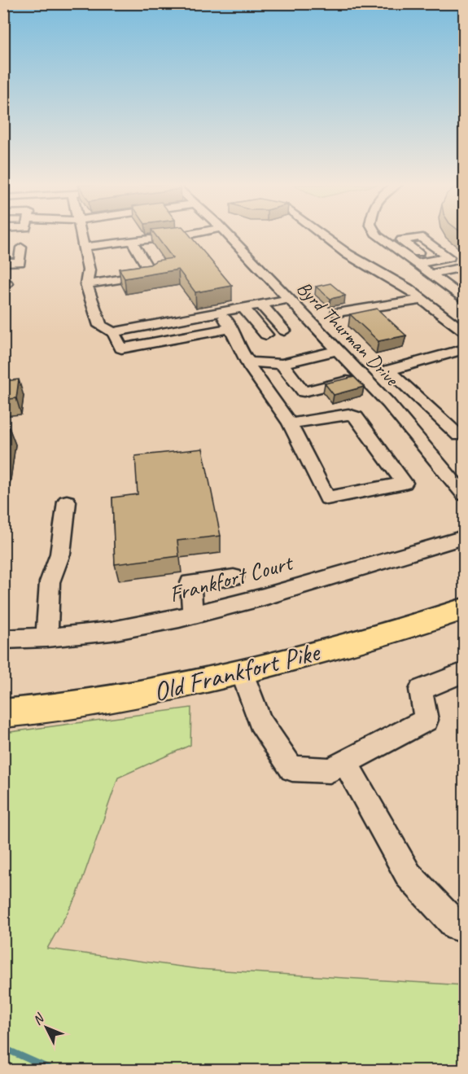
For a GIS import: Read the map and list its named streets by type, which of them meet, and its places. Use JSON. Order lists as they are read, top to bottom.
{
  "streets": {
    "main road": ["Old Frankfort Pike"],
    "street": ["Byrd Thurman Drive", "Frankfort Court"]
  },
  "north": "top left"
}
